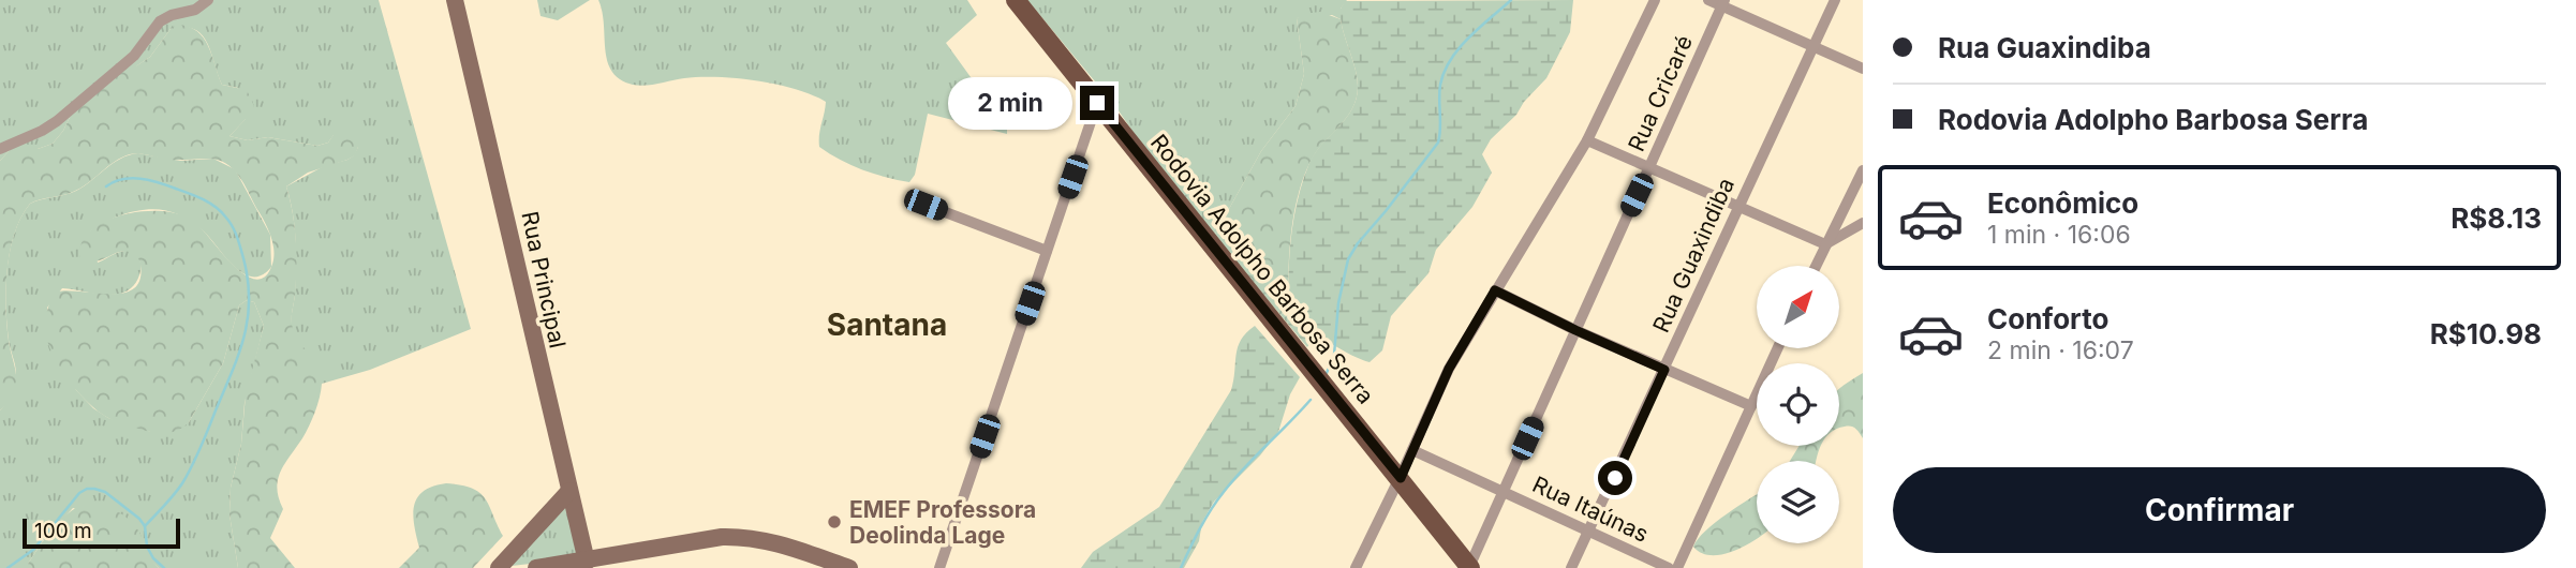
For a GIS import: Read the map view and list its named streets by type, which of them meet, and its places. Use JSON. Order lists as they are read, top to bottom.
{
  "streets": {
    "main road": ["Rodovia Adolpho Barbosa Serra", "Rua Principal"],
    "street": ["Rua Cricaré", "Rua Guaxindiba", "Rua Itaúnas"]
  },
  "crossings": [
    ["Rua Cricaré", "Rodovia Adolpho Barbosa Serra"],
    ["Rua Cricaré", "Rua Itaúnas"],
    ["Rua Guaxindiba", "Rua Itaúnas"]
  ],
  "districts": ["Santana"],
  "places": ["EMEF Professora Deolinda Lage"],
  "scale_bar": "100 m",
  "north": "top right",
  "page": {
    "banner": ["Rua Guaxindiba", "Rodovia Adolpho Barbosa Serra"],
    "bubble": "2 min",
    "list": [
      {
        "name": "Econômico",
        "note": "1 min · 16:06",
        "value": "R$8.13"
      },
      {
        "name": "Conforto",
        "note": "2 min · 16:07",
        "value": "R$10.98"
      }
    ],
    "buttons": "Confirmar",
    "scale": "100 m"
  }
}
